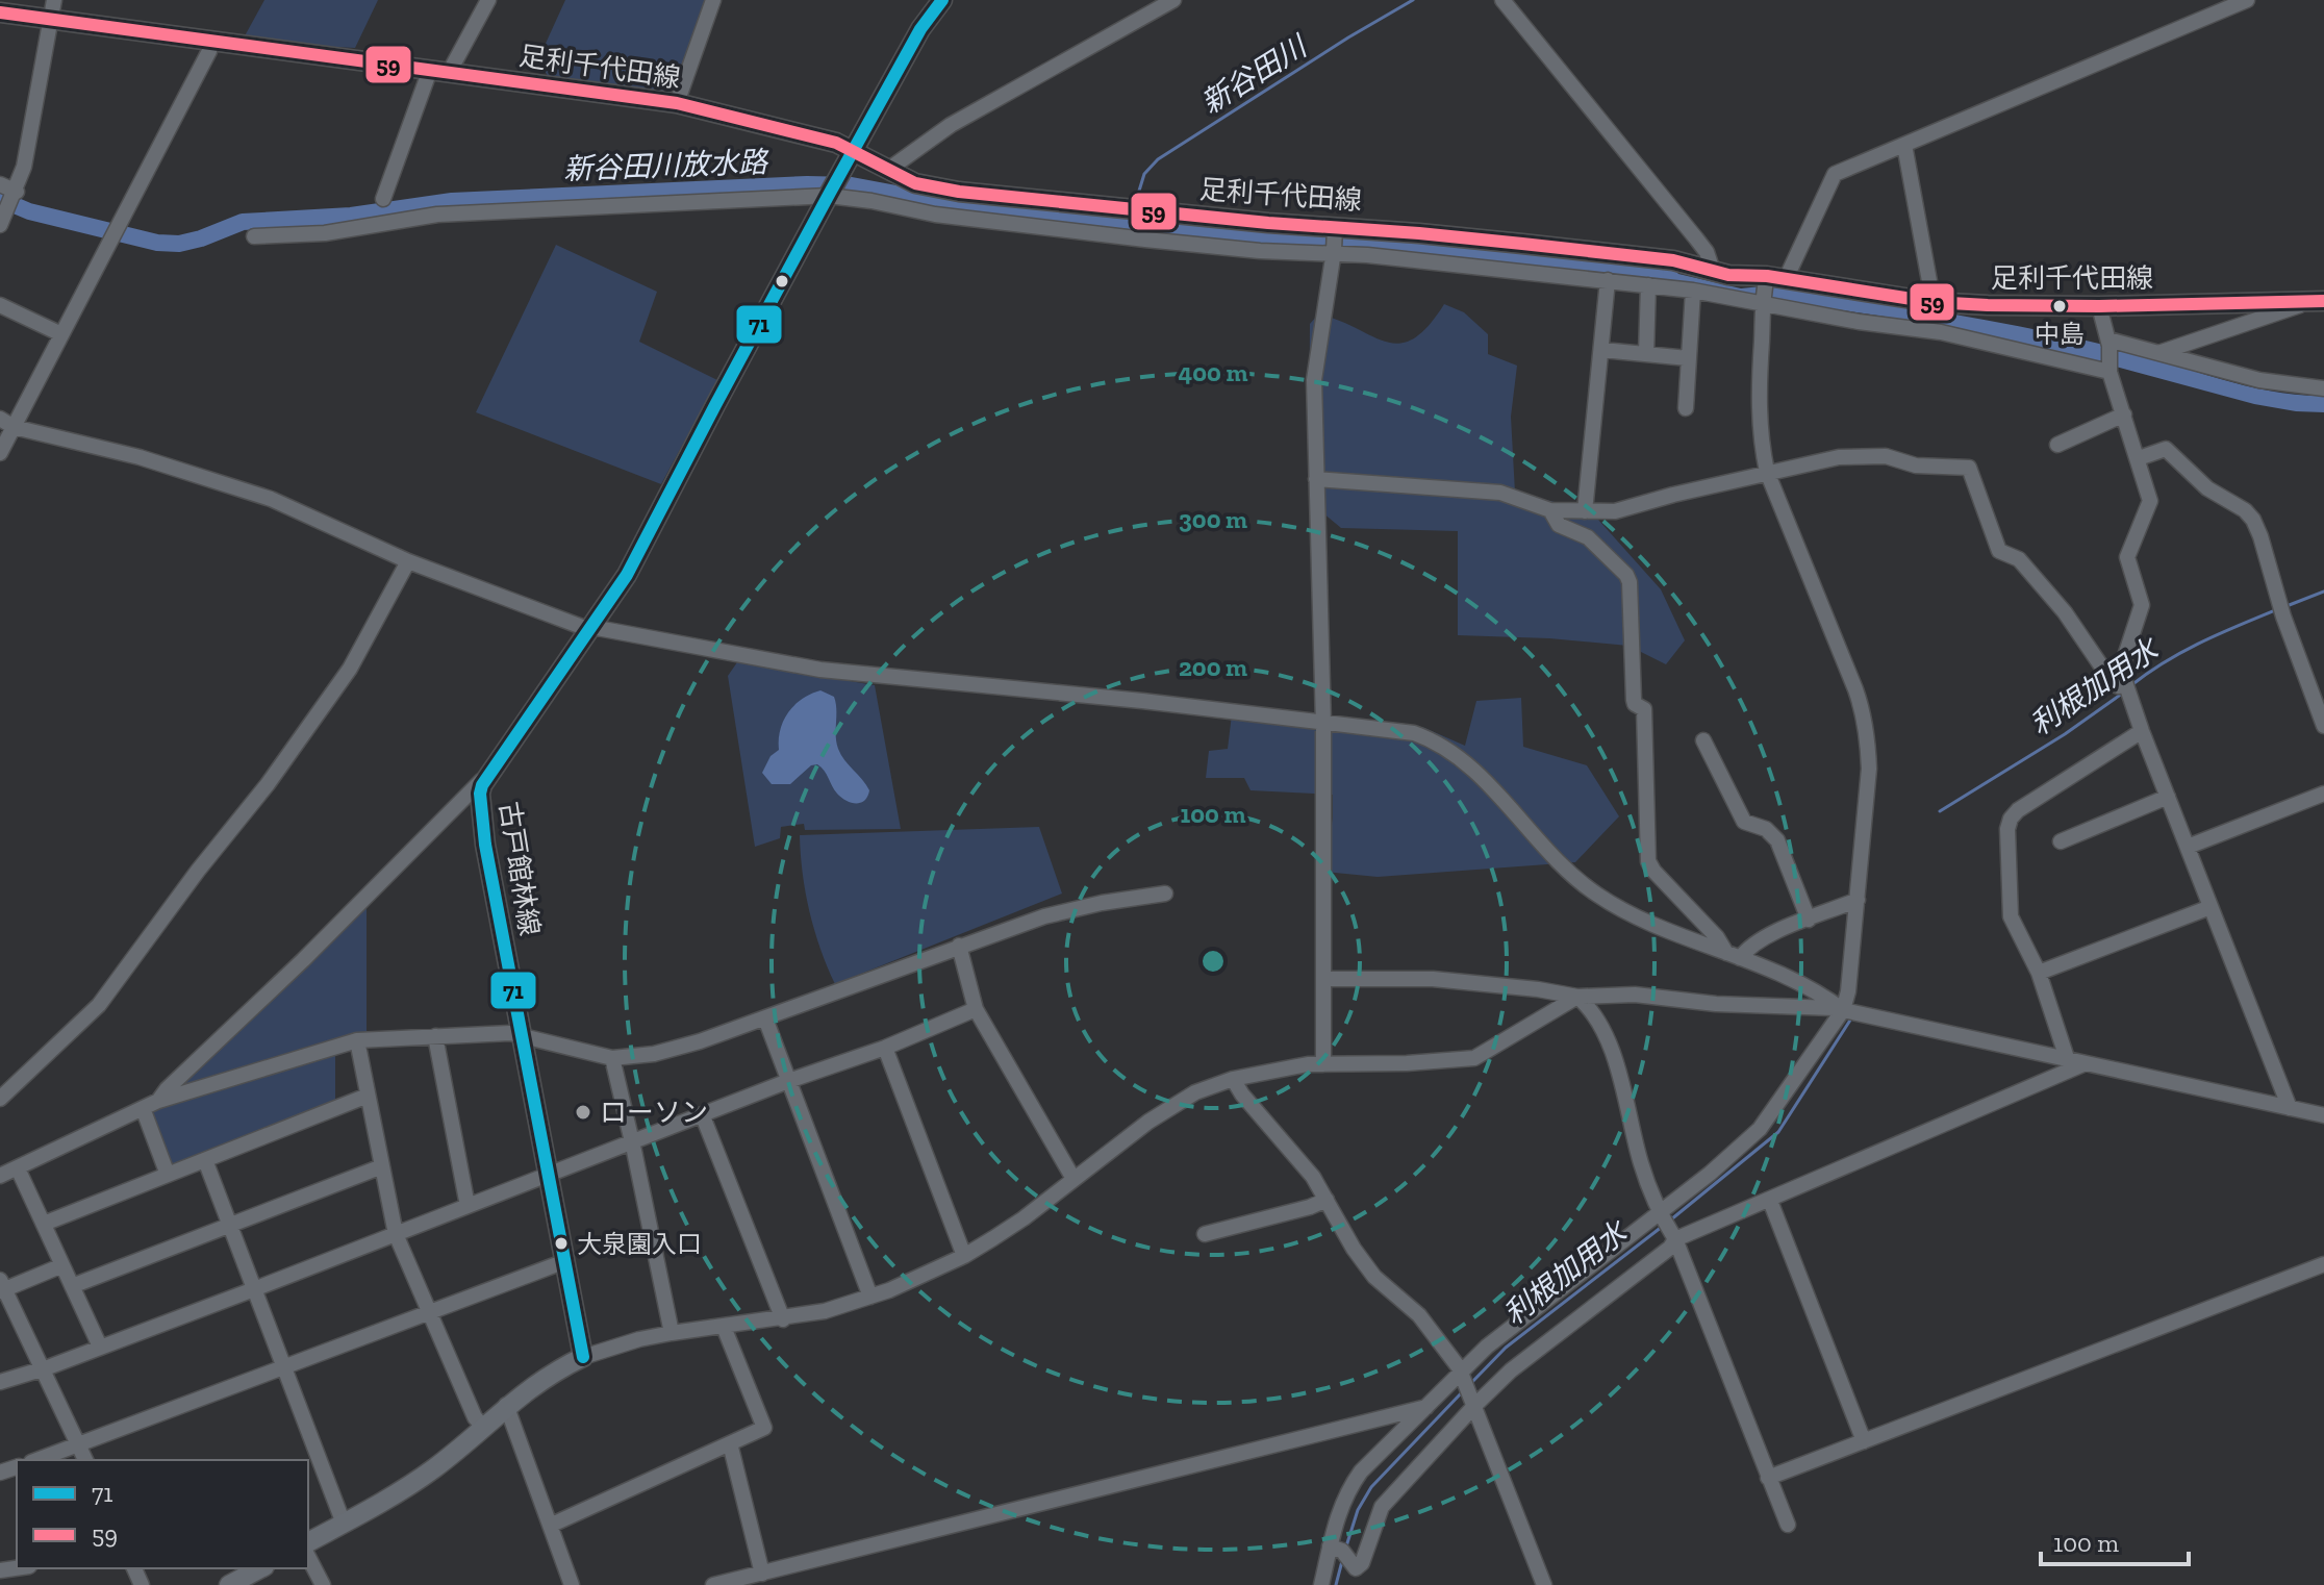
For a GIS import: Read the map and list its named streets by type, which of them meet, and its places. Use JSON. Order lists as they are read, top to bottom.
{
  "streets": {
    "main road": ["足利千代田線", "古戸館林線"]
  },
  "crossings": [
    ["足利千代田線", "古戸館林線"]
  ],
  "water": ["新谷田川", "新谷田川放水路", "利根加用水"],
  "places": ["中島", "ローソン", "大泉園入口"],
  "lines": ["transit line 71", "transit line 59"],
  "legend": ["71", "59"],
  "scale_bar": "100 m",
  "rings": [
    "400 m",
    "300 m",
    "200 m",
    "100 m"
  ]
}
